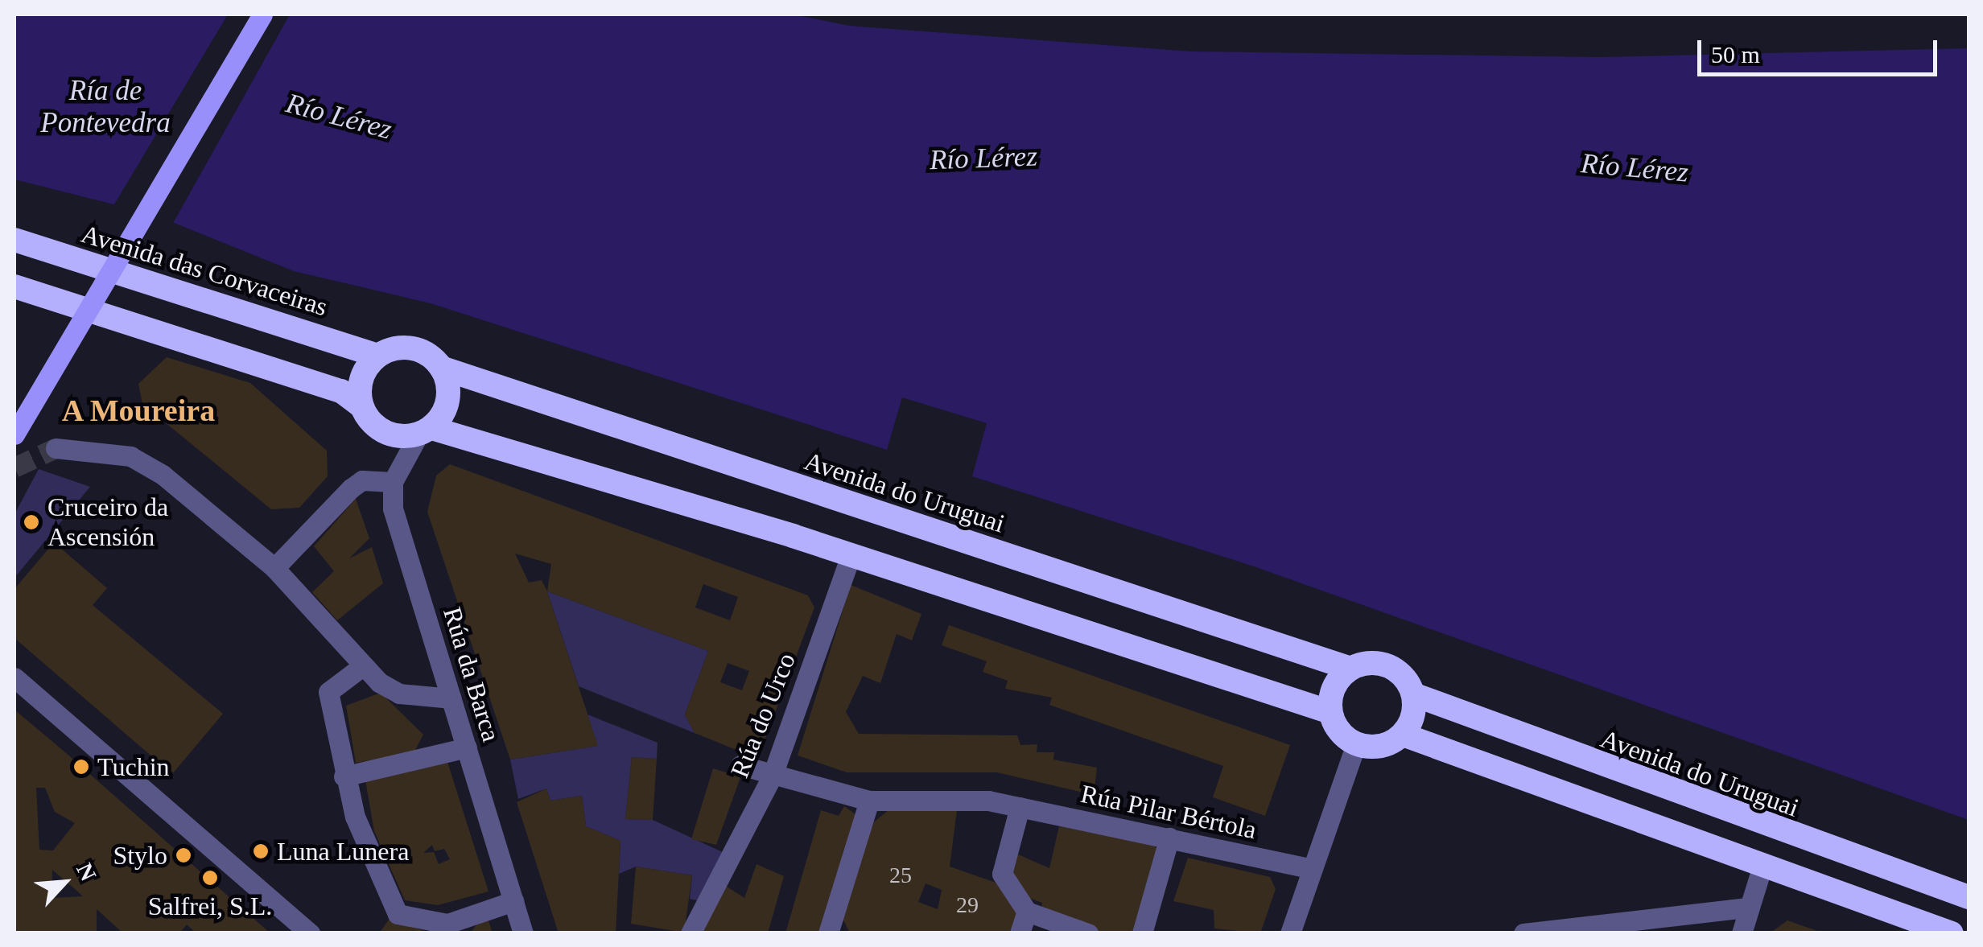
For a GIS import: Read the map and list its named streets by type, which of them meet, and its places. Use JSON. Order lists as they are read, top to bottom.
{
  "streets": {
    "highway": ["Avenida das Corvaceiras", "Avenida do Uruguai"],
    "street": ["Rúa da Barca", "Rúa do Urco", "Rúa Pilar Bértola"]
  },
  "crossings": [
    ["Avenida das Corvaceiras", "Avenida do Uruguai"],
    ["Rúa do Urco", "Rúa Pilar Bértola"]
  ],
  "districts": ["A Moureira"],
  "water": ["Ría de Pontevedra", "Río Lérez"],
  "places": [
    "Cruceiro da Ascensión",
    "Tuchin",
    "Luna Lunera",
    "Stylo",
    "Salfrei, S.L."
  ],
  "house_numbers": ["25", "29"],
  "scale_bar": "50 m",
  "north": "top right"
}
